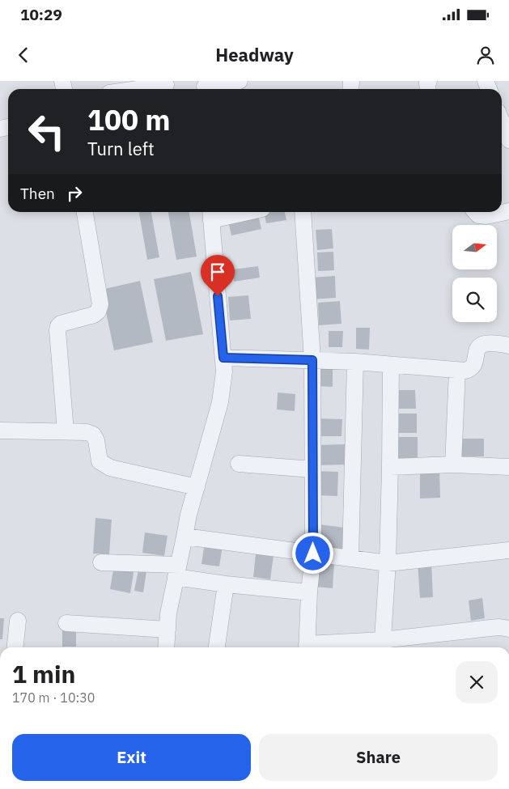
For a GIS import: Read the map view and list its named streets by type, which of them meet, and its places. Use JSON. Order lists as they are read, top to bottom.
{
  "north": "right",
  "page": {
    "status": "10:29",
    "header": "Headway",
    "turn": ["100 m", "Turn left"],
    "then": "Then",
    "heading": ["1 min", "170 m · 10:30"],
    "buttons": ["Exit", "Share"]
  }
}
